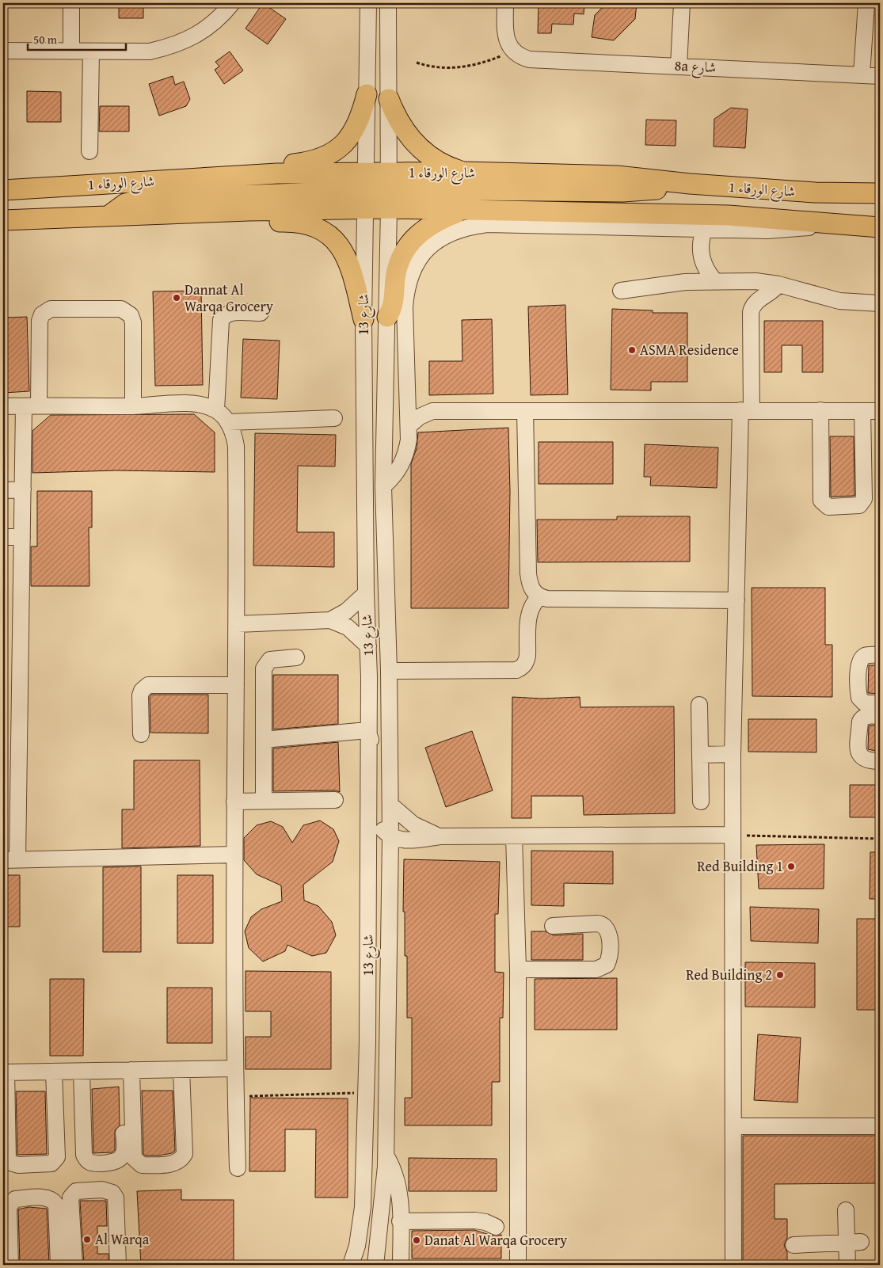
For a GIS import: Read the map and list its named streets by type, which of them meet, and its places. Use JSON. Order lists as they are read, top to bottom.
{
  "streets": {
    "main road": ["شارع الورقاء 1"],
    "street": ["8a شارع", "شارع 13"]
  },
  "crossings": [
    ["شارع الورقاء 1", "شارع 13"]
  ],
  "places": [
    "Dannat Al Warqa Grocery",
    "ASMA Residence",
    "Red Building 1",
    "Red Building 2",
    "Al Warqa",
    "Danat Al Warqa Grocery"
  ],
  "scale_bar": "50 m"
}
